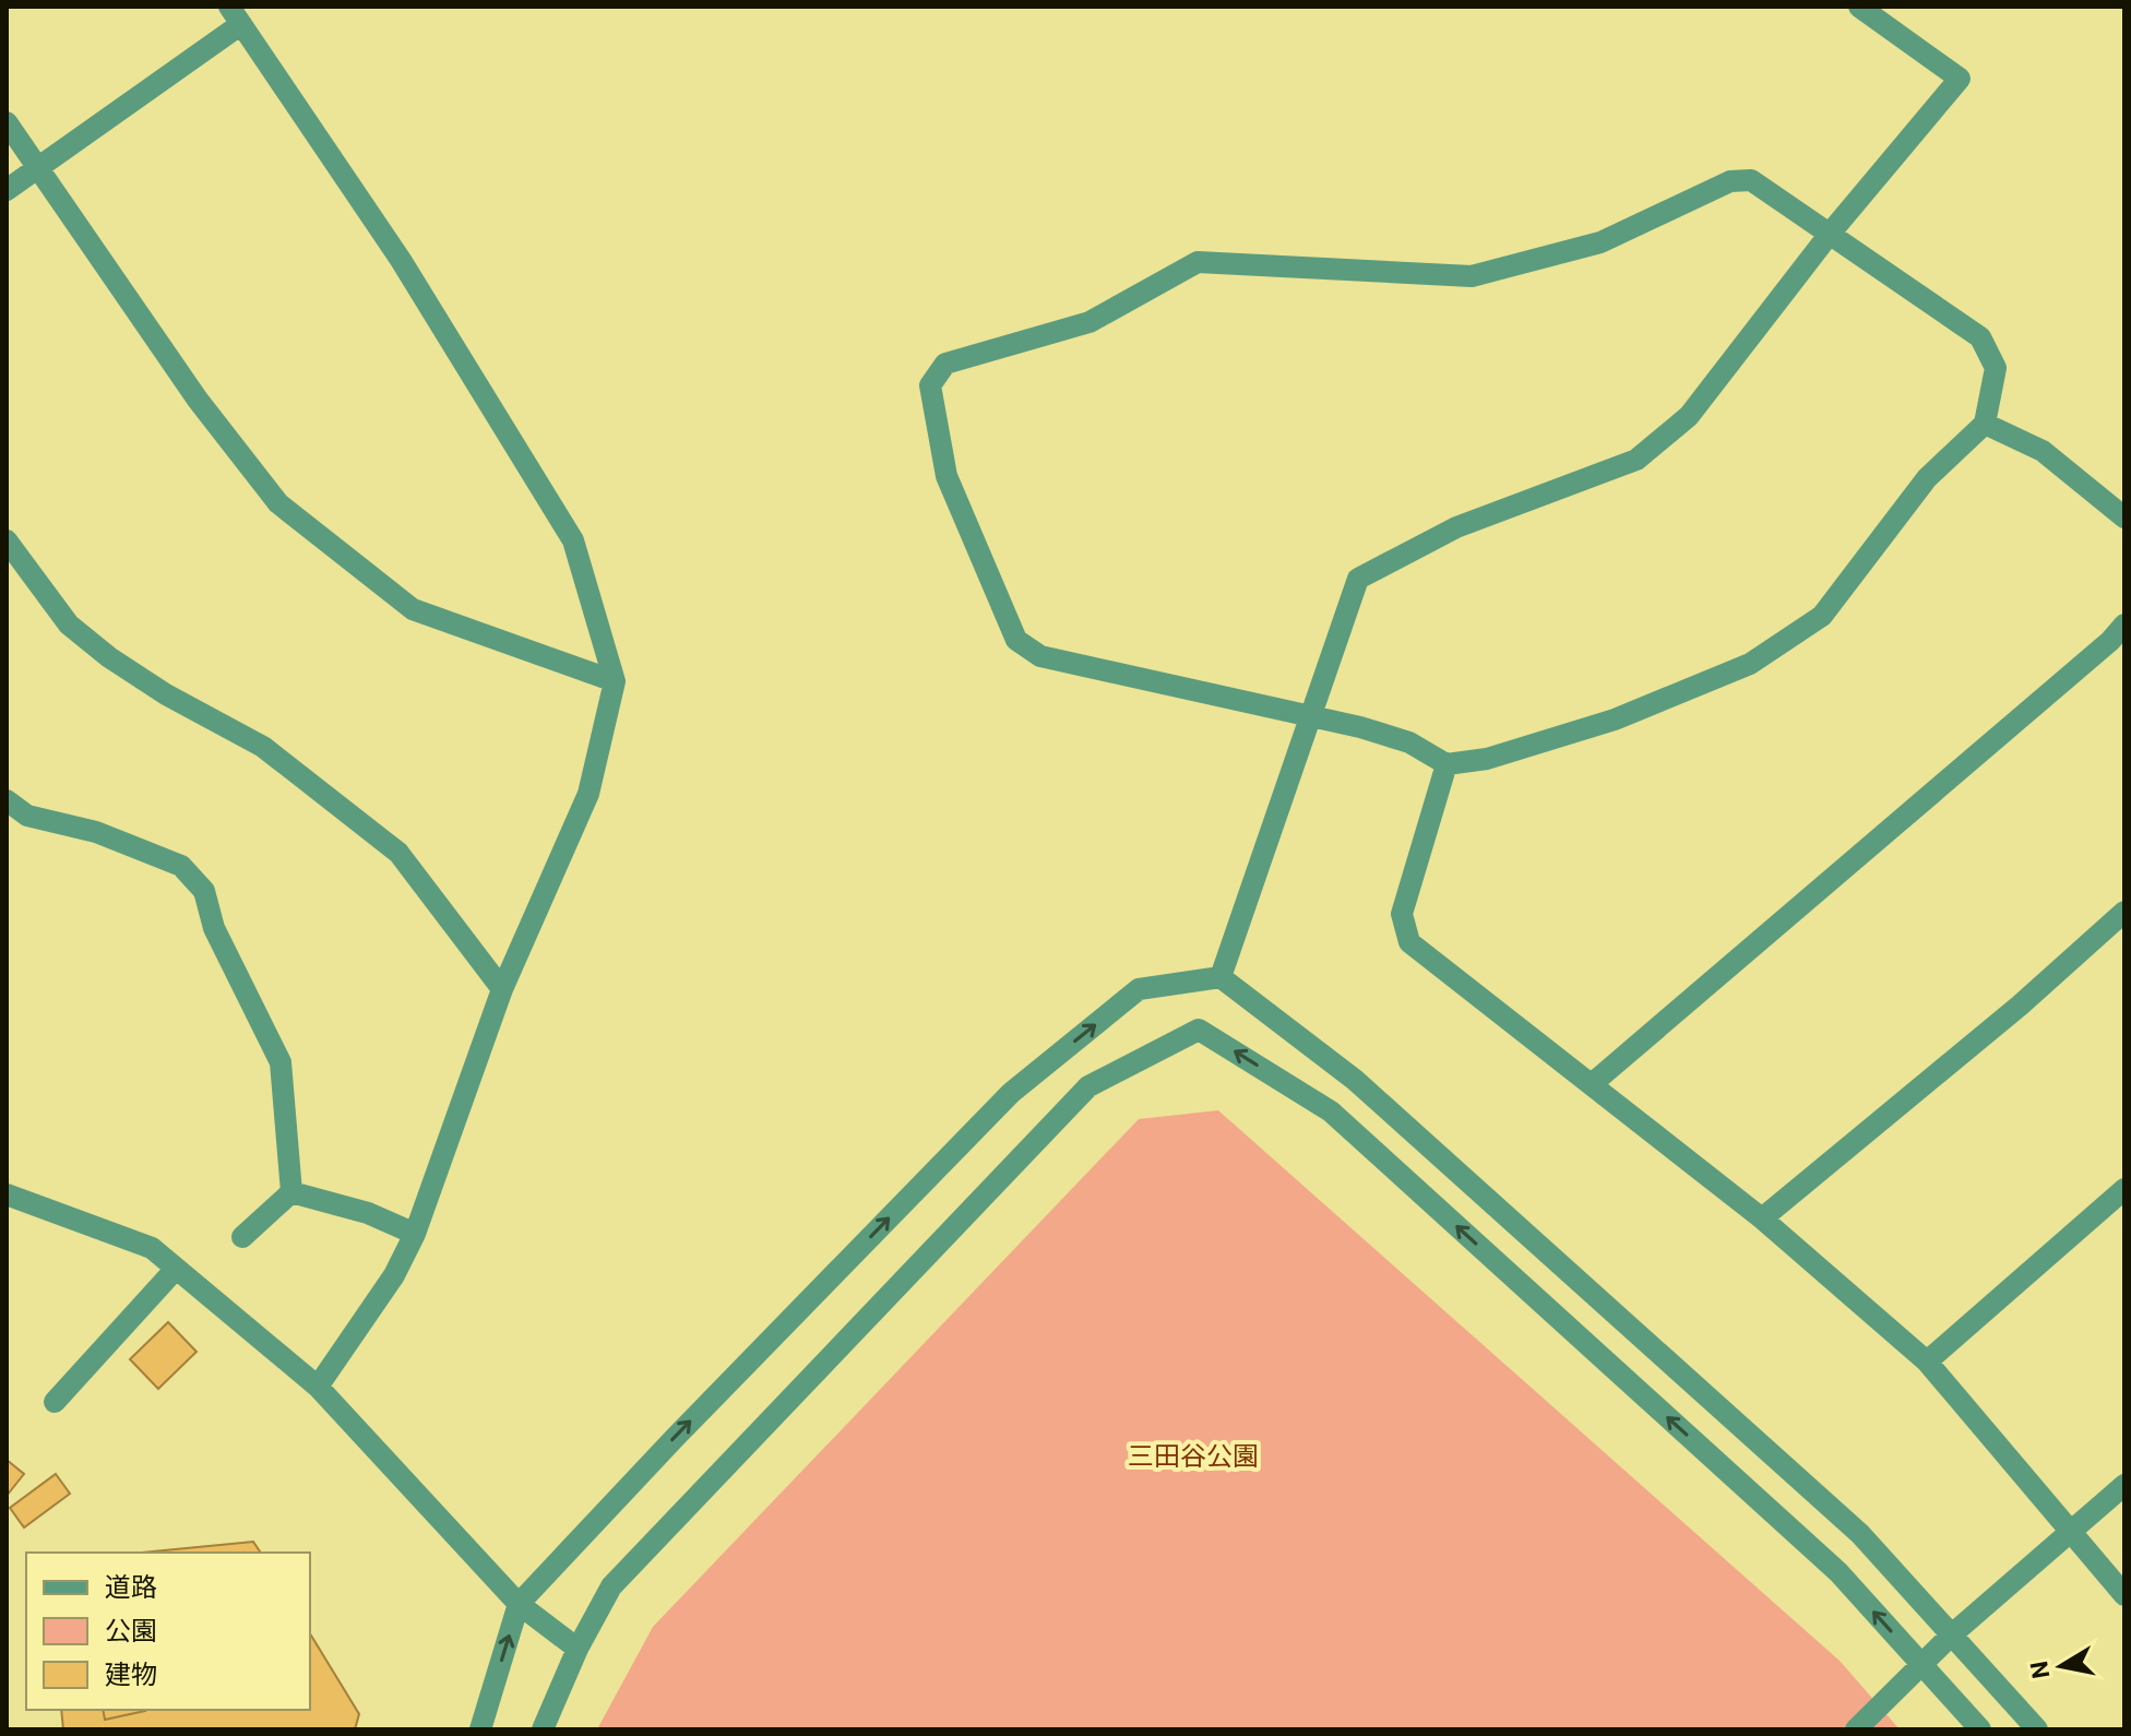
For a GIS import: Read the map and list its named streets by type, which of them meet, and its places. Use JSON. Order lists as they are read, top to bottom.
{
  "parks": ["三田谷公園"],
  "legend": ["道路", "公園", "建物"],
  "north": "left"
}
